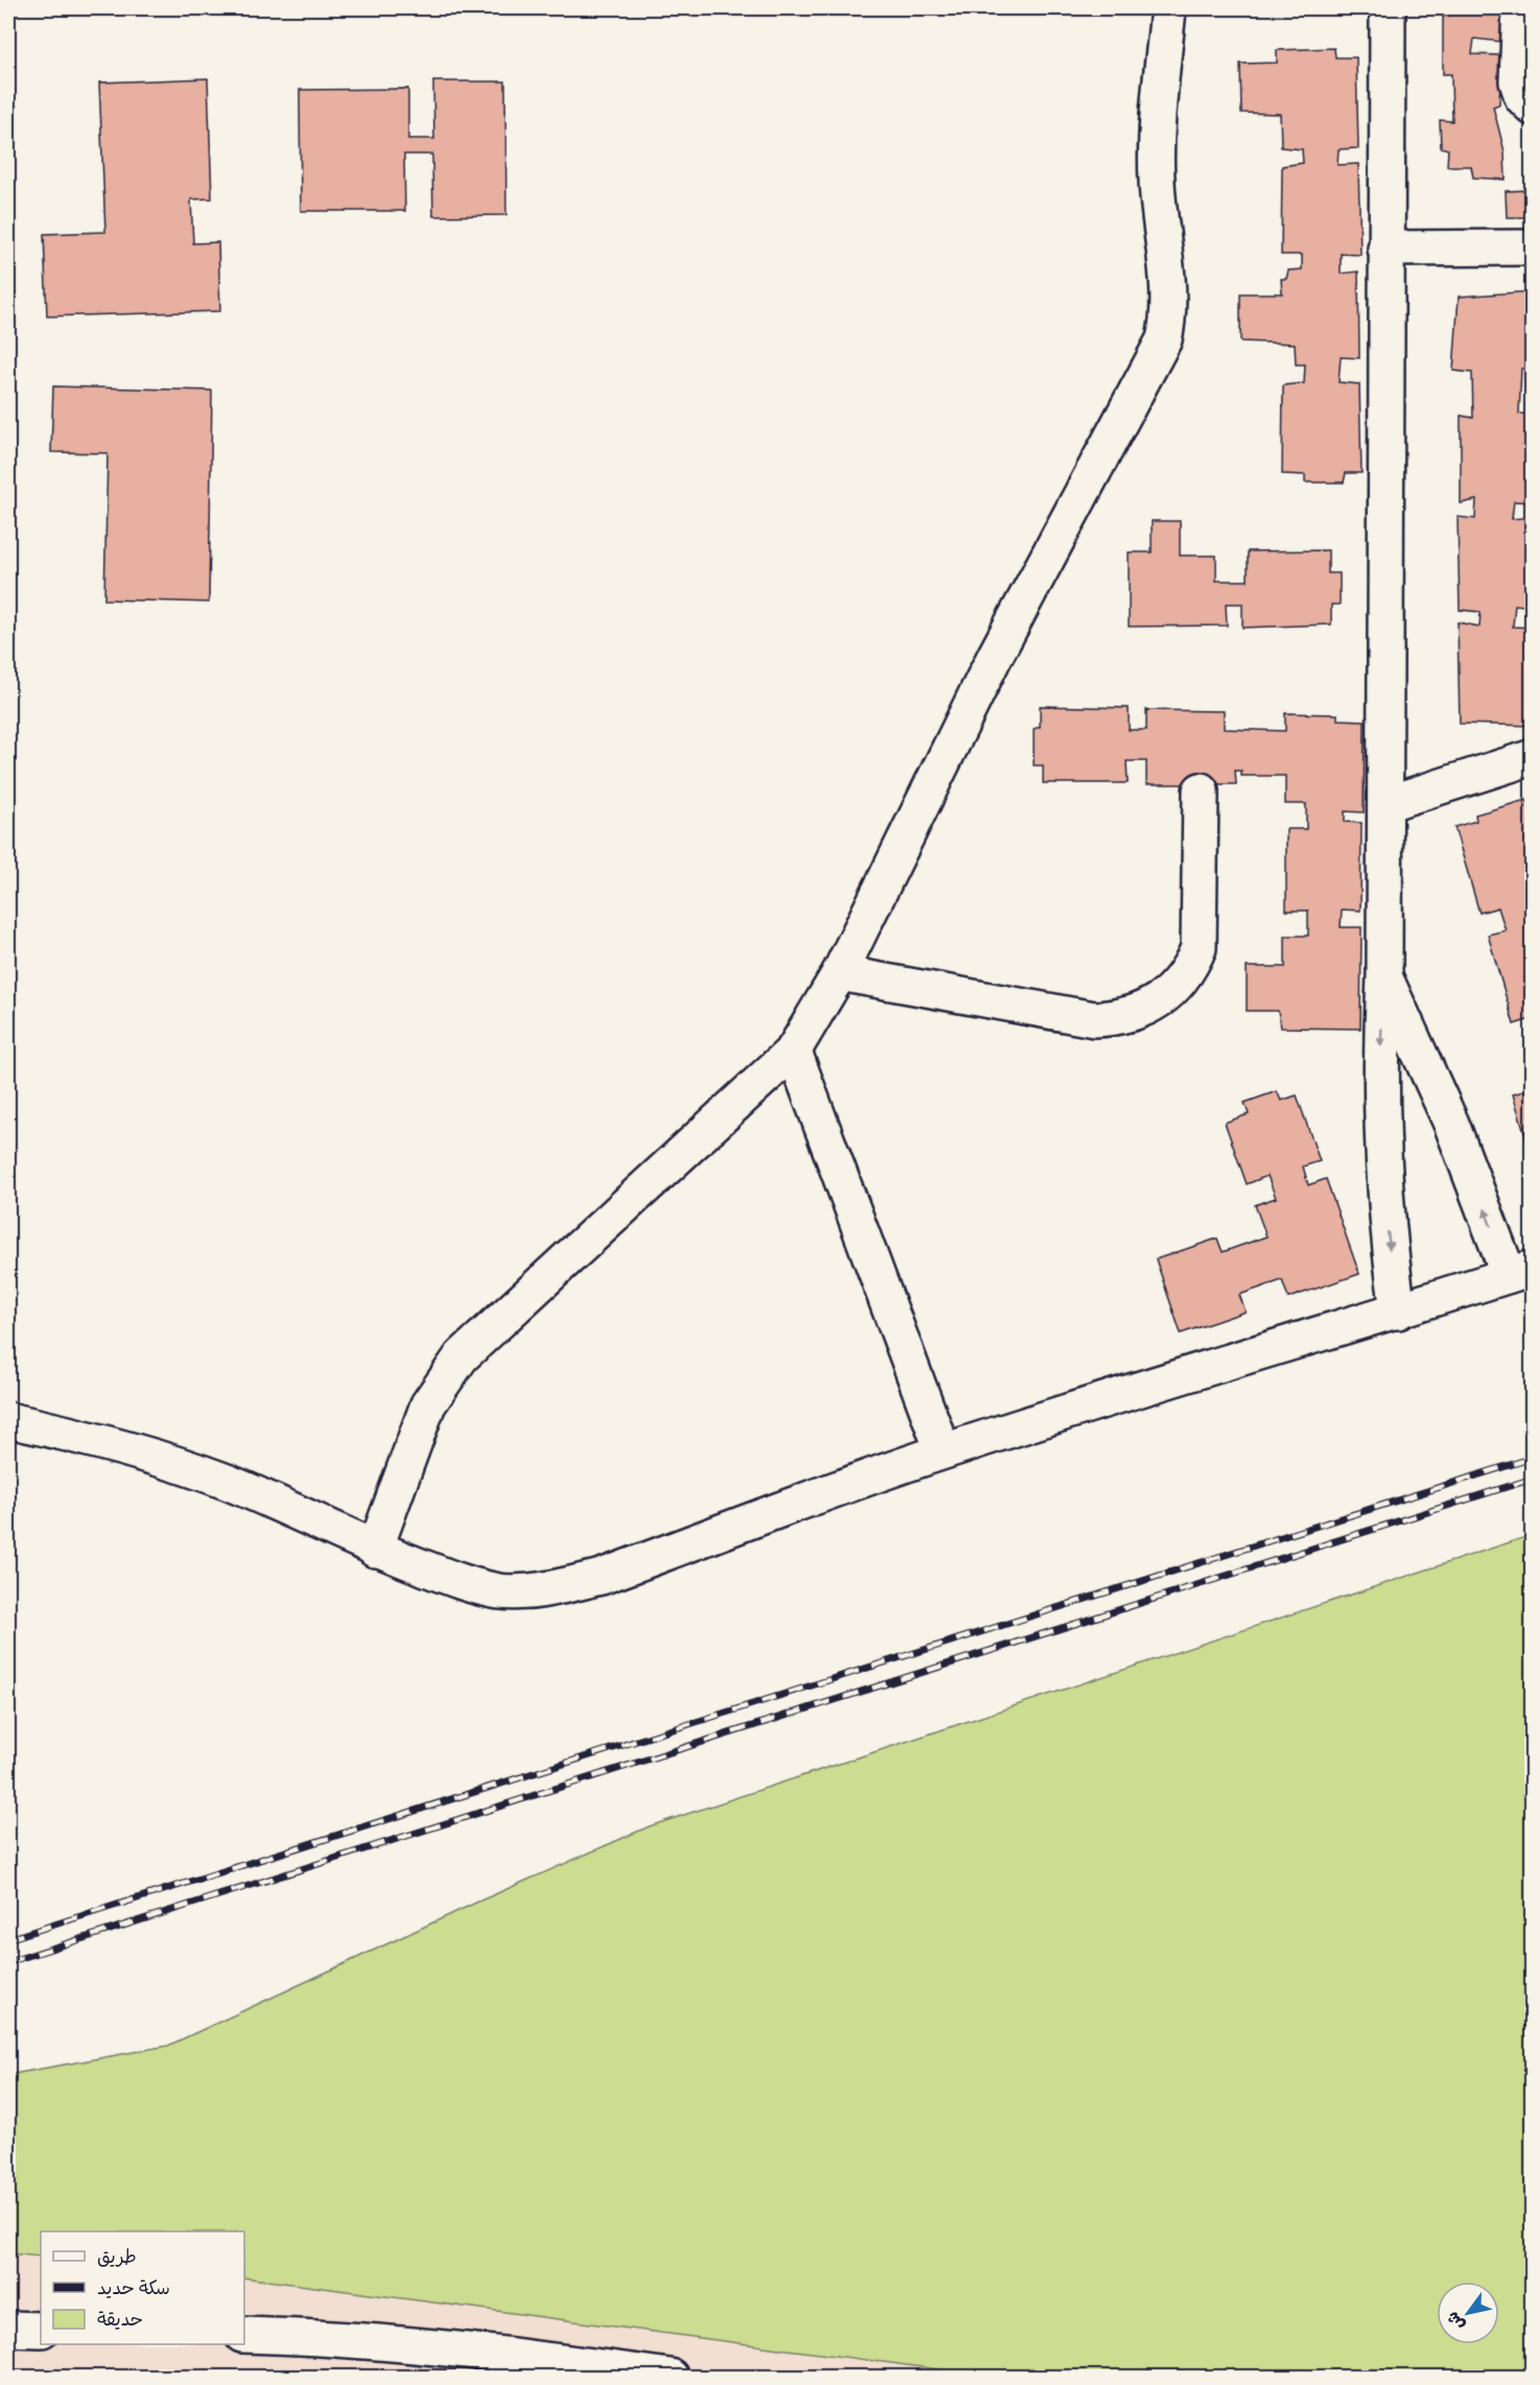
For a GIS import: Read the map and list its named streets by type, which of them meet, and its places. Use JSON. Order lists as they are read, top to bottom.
{
  "legend": ["طريق", "سكة حديد", "حديقة"],
  "north": "bottom left"
}
